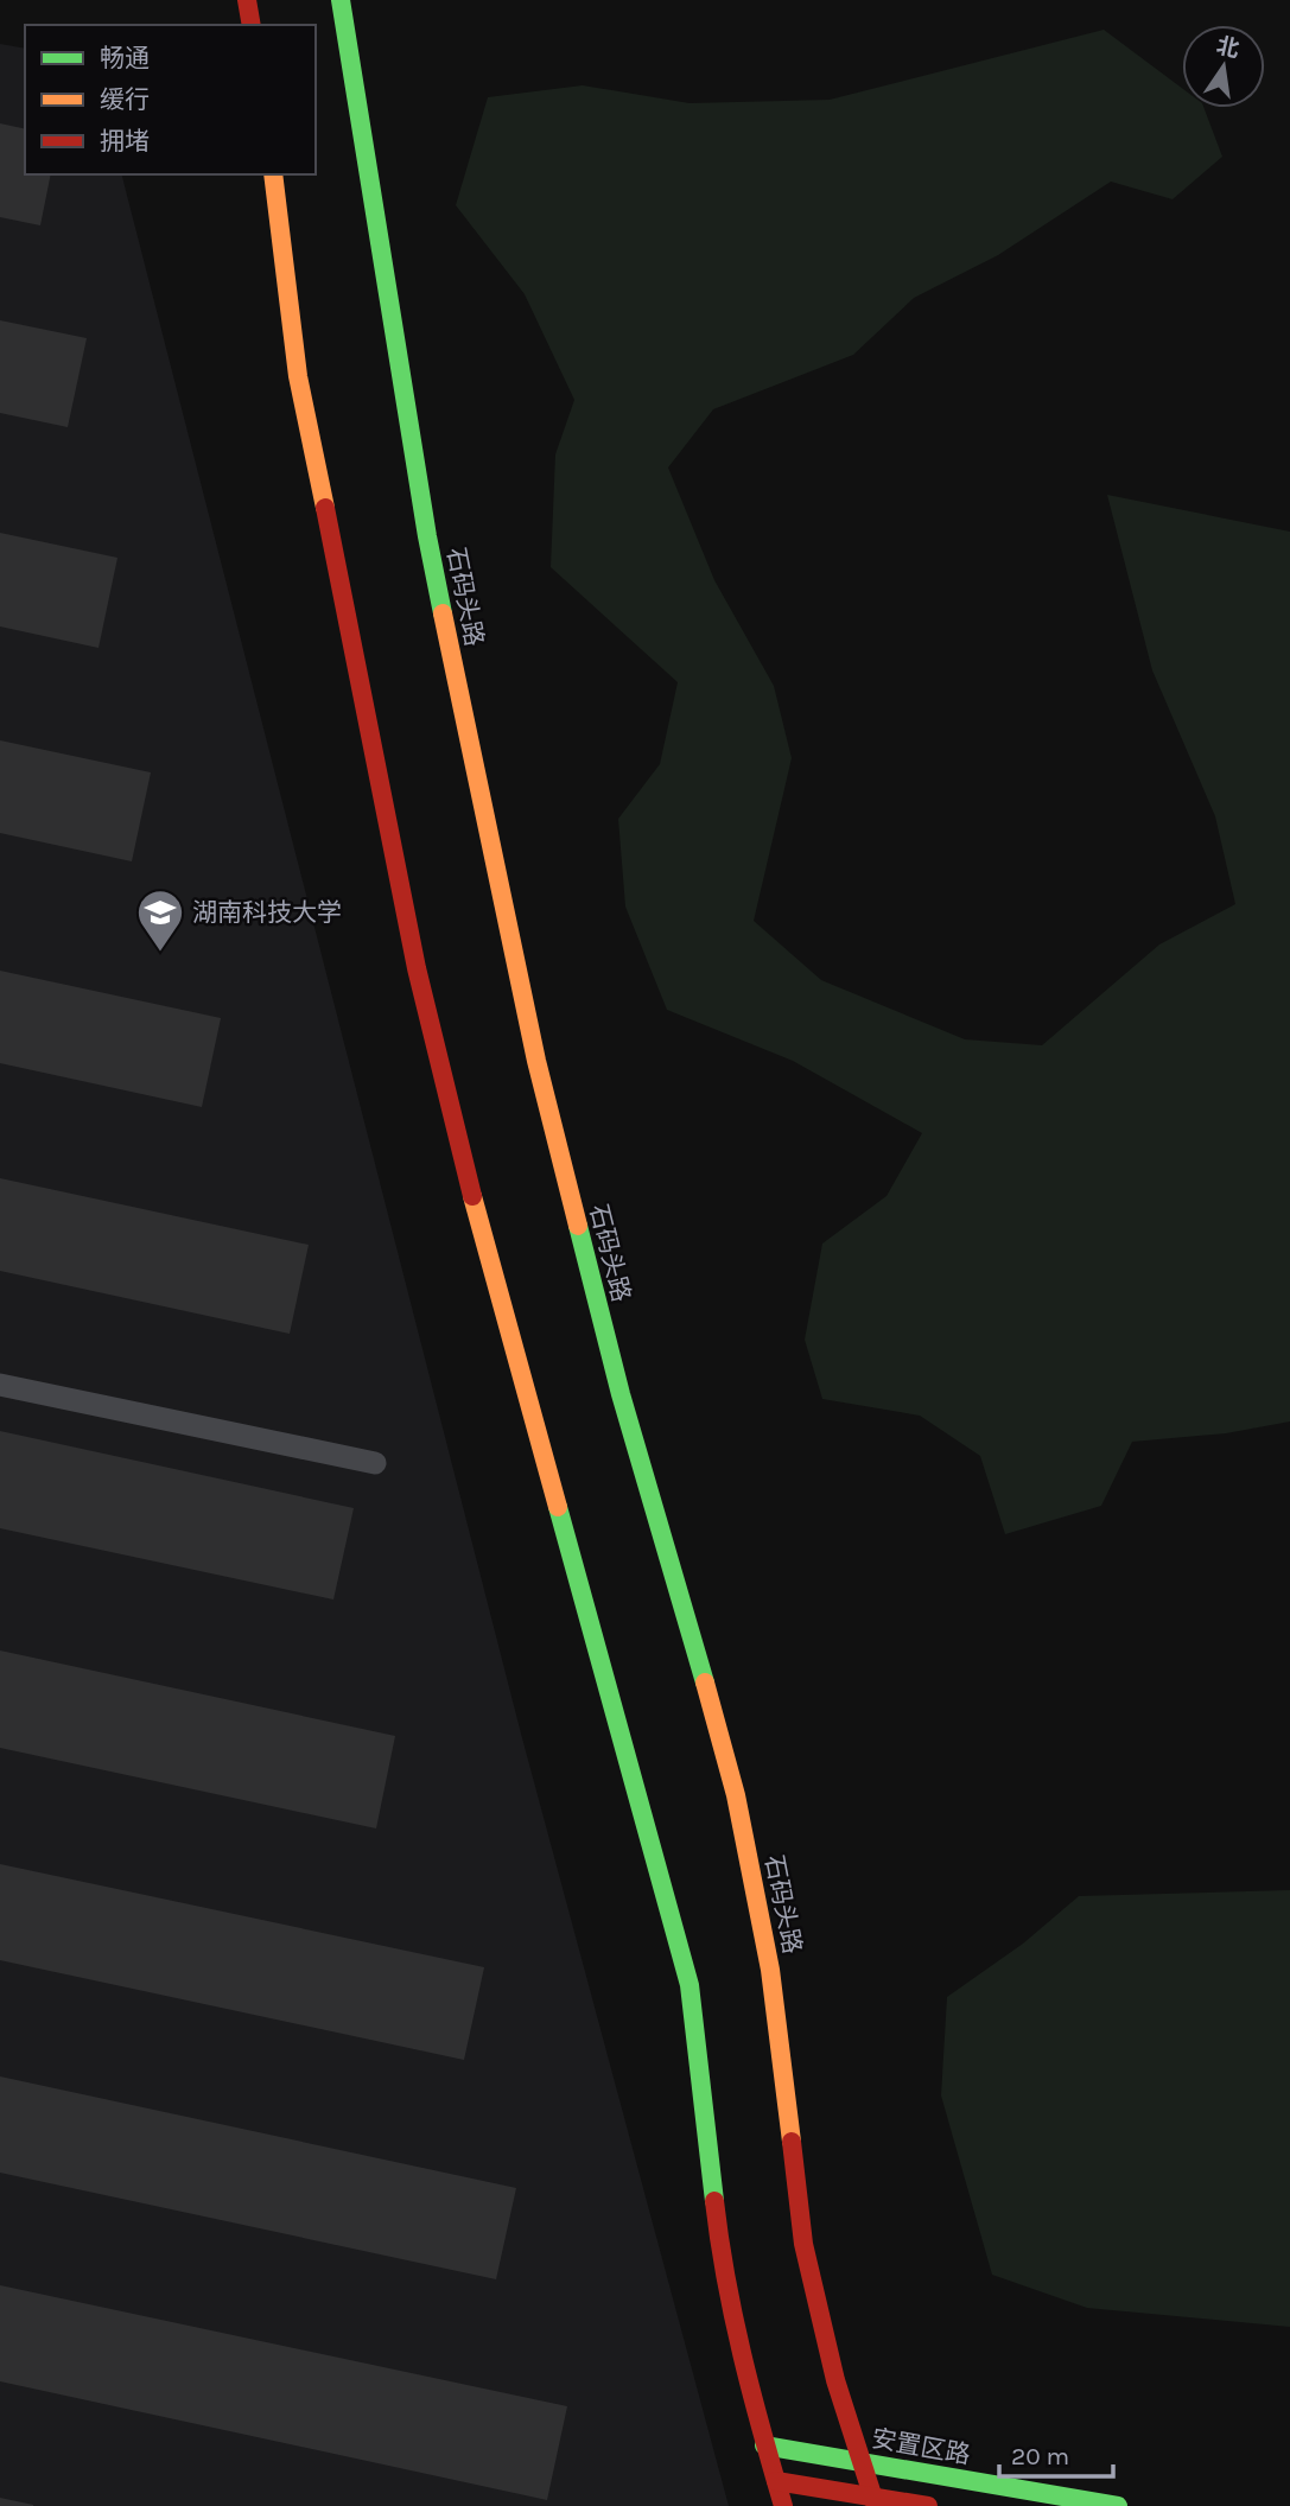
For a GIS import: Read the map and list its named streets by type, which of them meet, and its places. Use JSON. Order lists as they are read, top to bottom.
{
  "streets": {
    "main road": ["石码头路", "安置区路"]
  },
  "crossings": [
    ["石码头路", "安置区路"]
  ],
  "places": {
    "school or university": ["湖南科技大学"]
  },
  "legend": ["畅通", "缓行", "拥堵"],
  "scale_bar": "20 m",
  "north": "top"
}
